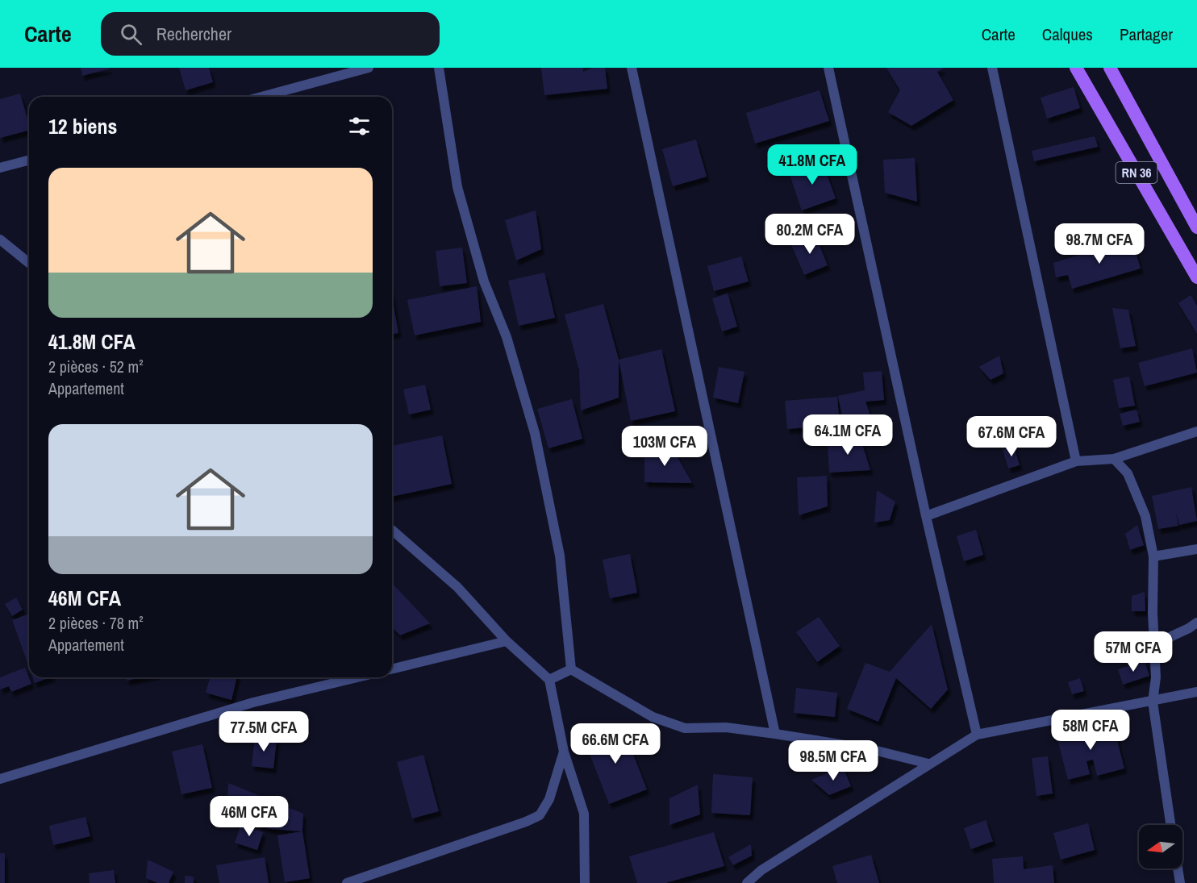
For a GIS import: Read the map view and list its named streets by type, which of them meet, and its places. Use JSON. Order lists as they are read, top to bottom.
{
  "streets": {
    "main road": ["RN 36"]
  },
  "north": "left",
  "page": {
    "header": "Carte",
    "search": "Rechercher",
    "nav": ["Carte", "Calques", "Partager"],
    "heading": "12 biens",
    "price": [
      "41.8M CFA",
      "80.2M CFA",
      "98.7M CFA",
      "64.1M CFA",
      "67.6M CFA",
      "103M CFA",
      "57M CFA",
      "58M CFA",
      "77.5M CFA",
      "66.6M CFA",
      "98.5M CFA",
      "46M CFA"
    ],
    "list": [
      {
        "name": "41.8M CFA",
        "note": "2 pièces · 52 m² · Appartement"
      },
      {
        "name": "46M CFA",
        "note": "2 pièces · 78 m² · Appartement"
      }
    ]
  }
}
